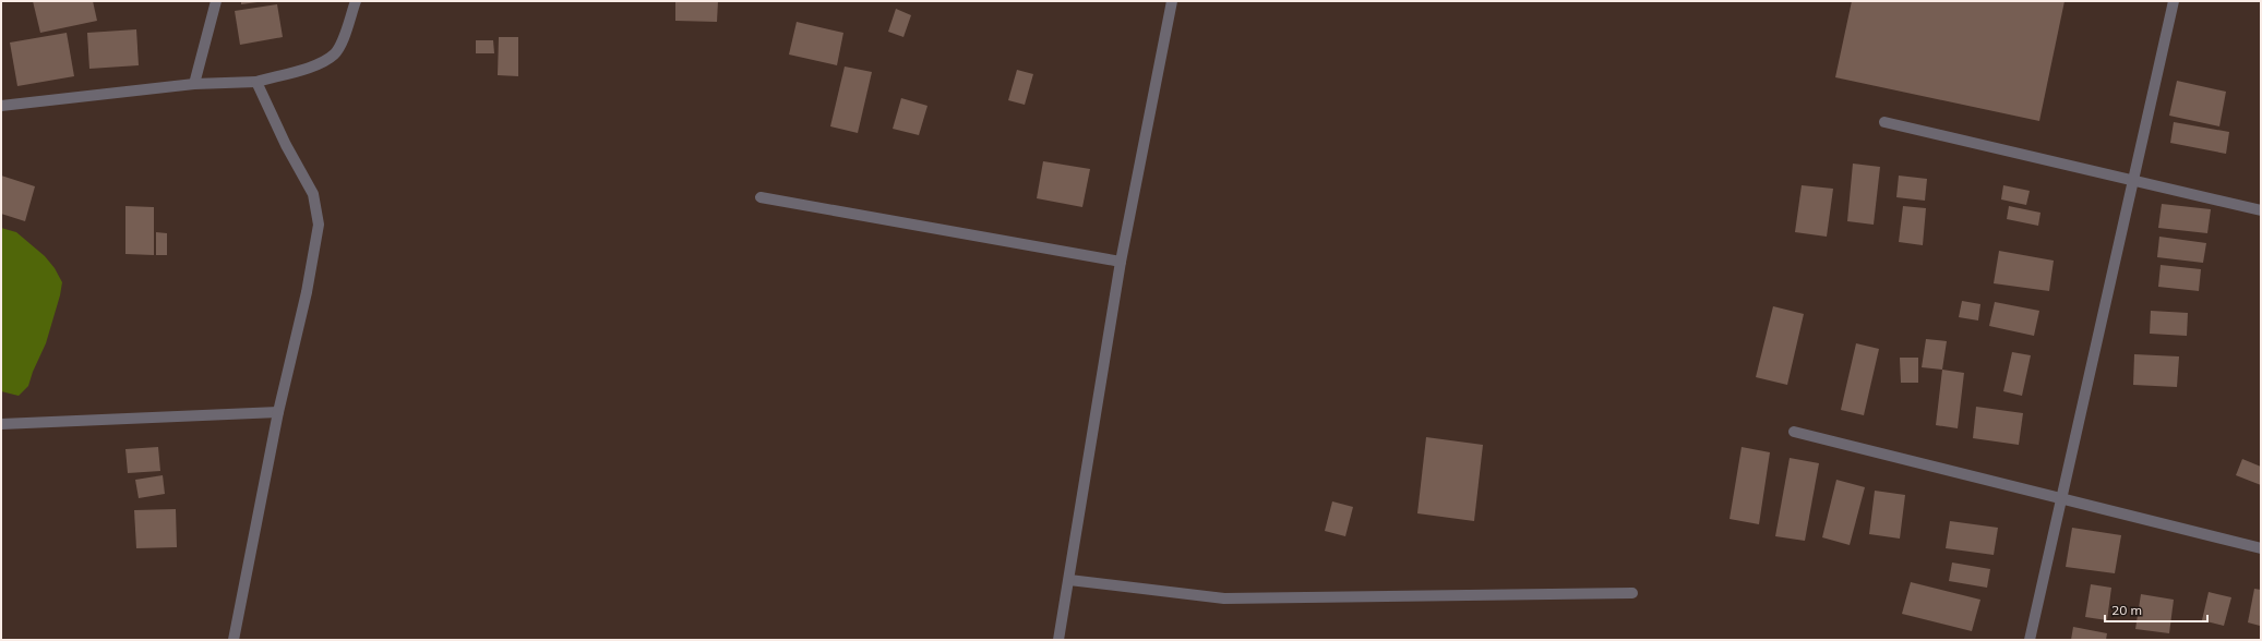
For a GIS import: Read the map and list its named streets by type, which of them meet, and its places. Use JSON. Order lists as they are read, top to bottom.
{
  "scale_bar": "20 m"
}
